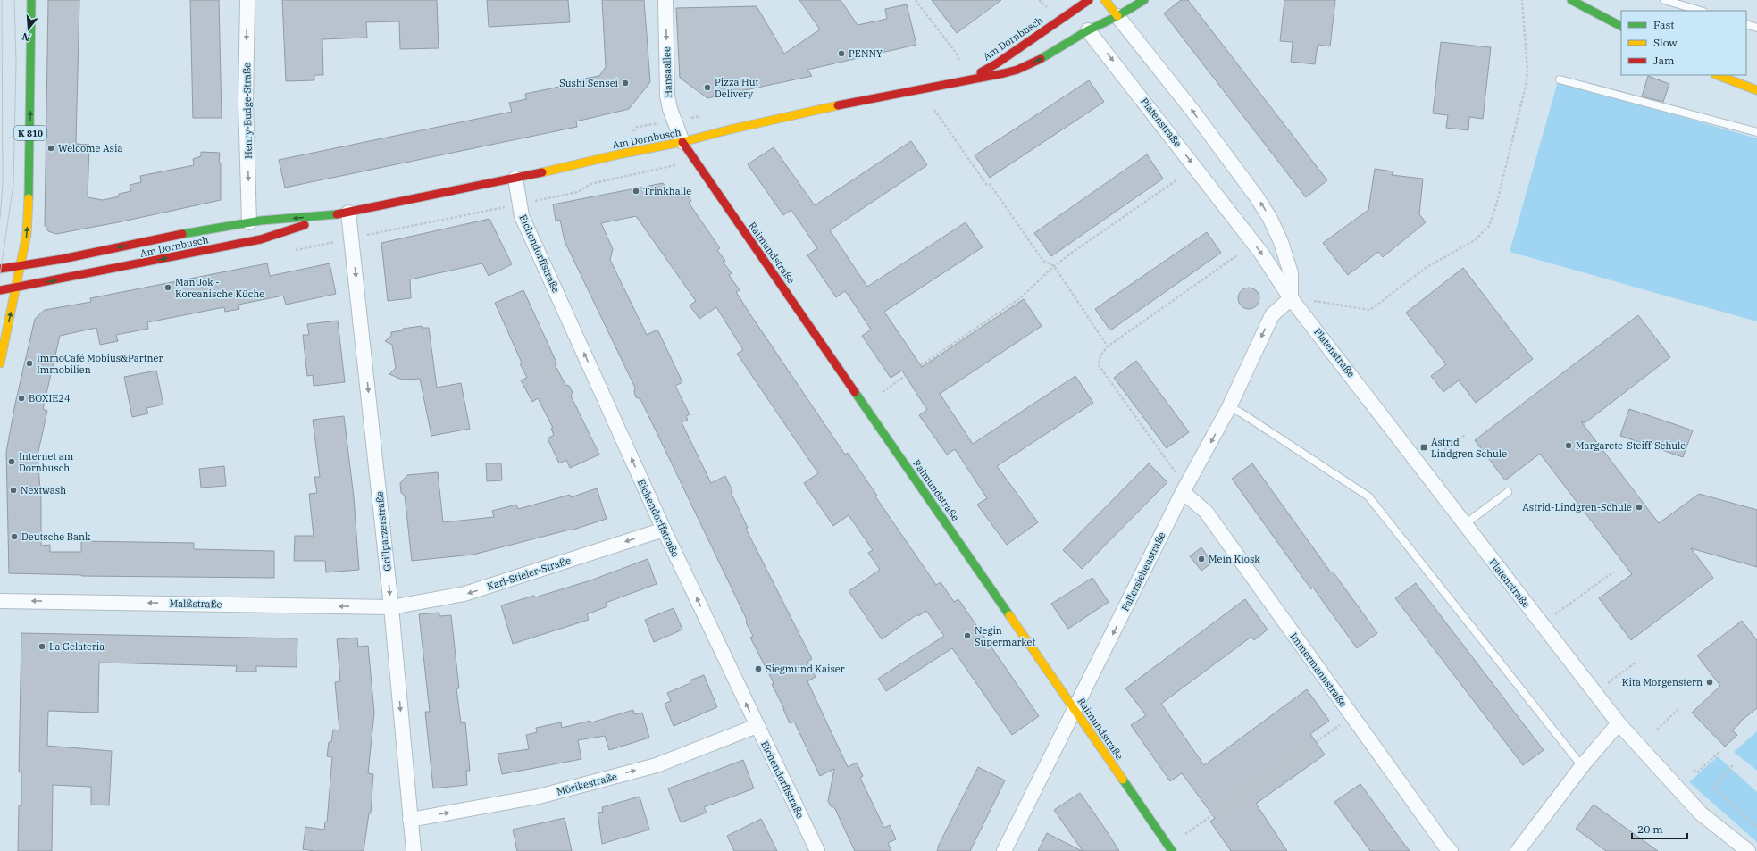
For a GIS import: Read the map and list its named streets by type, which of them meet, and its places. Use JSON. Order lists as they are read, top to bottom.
{
  "streets": {
    "main road": ["Am Dornbusch", "K 810", "Raimundstraße"],
    "street": [
      "Hansaallee",
      "Henry-Budge-Straße",
      "Platenstraße",
      "Eichendorffstraße",
      "Grillparzerstraße",
      "Fallerslebenstraße",
      "Karl-Stieler-Straße",
      "Malßstraße",
      "Immermannstraße",
      "Mörikestraße"
    ]
  },
  "crossings": [
    ["Am Dornbusch", "Hansaallee"],
    ["Am Dornbusch", "Henry-Budge-Straße"],
    ["Am Dornbusch", "Platenstraße"],
    ["Am Dornbusch", "K 810"],
    ["Am Dornbusch", "Raimundstraße"],
    ["Am Dornbusch", "Eichendorffstraße"],
    ["Am Dornbusch", "Grillparzerstraße"],
    ["Hansaallee", "Raimundstraße"],
    ["Platenstraße", "Fallerslebenstraße"],
    ["Raimundstraße", "Fallerslebenstraße"],
    ["Eichendorffstraße", "Karl-Stieler-Straße"],
    ["Eichendorffstraße", "Mörikestraße"],
    ["Grillparzerstraße", "Karl-Stieler-Straße"],
    ["Grillparzerstraße", "Malßstraße"],
    ["Grillparzerstraße", "Mörikestraße"],
    ["Fallerslebenstraße", "Immermannstraße"],
    ["Karl-Stieler-Straße", "Malßstraße"]
  ],
  "one_way": [
    "Hansaallee",
    "Henry-Budge-Straße",
    "Eichendorffstraße",
    "Grillparzerstraße",
    "Fallerslebenstraße",
    "Karl-Stieler-Straße",
    "Malßstraße",
    "Mörikestraße"
  ],
  "places": {
    "other": [
      "PENNY",
      "Sushi Sensei",
      "Pizza Hut Delivery",
      "Welcome Asia",
      "Trinkhalle",
      "Man Jok - Koreanische Küche",
      "ImmoCafé Möbius&Partner Immobilien",
      "BOXIE24",
      "Margarete-Steiff-Schule",
      "Internet am Dornbusch",
      "Nextwash",
      "Astrid-Lindgren-Schule",
      "Deutsche Bank",
      "Mein Kiosk",
      "Negin Supermarket",
      "La Gelateria",
      "Siegmund Kaiser",
      "Kita Morgenstern"
    ],
    "transit": ["Astrid Lindgren Schule"]
  },
  "legend": ["Fast", "Slow", "Jam"],
  "scale_bar": "20 m",
  "north": "bottom"
}
